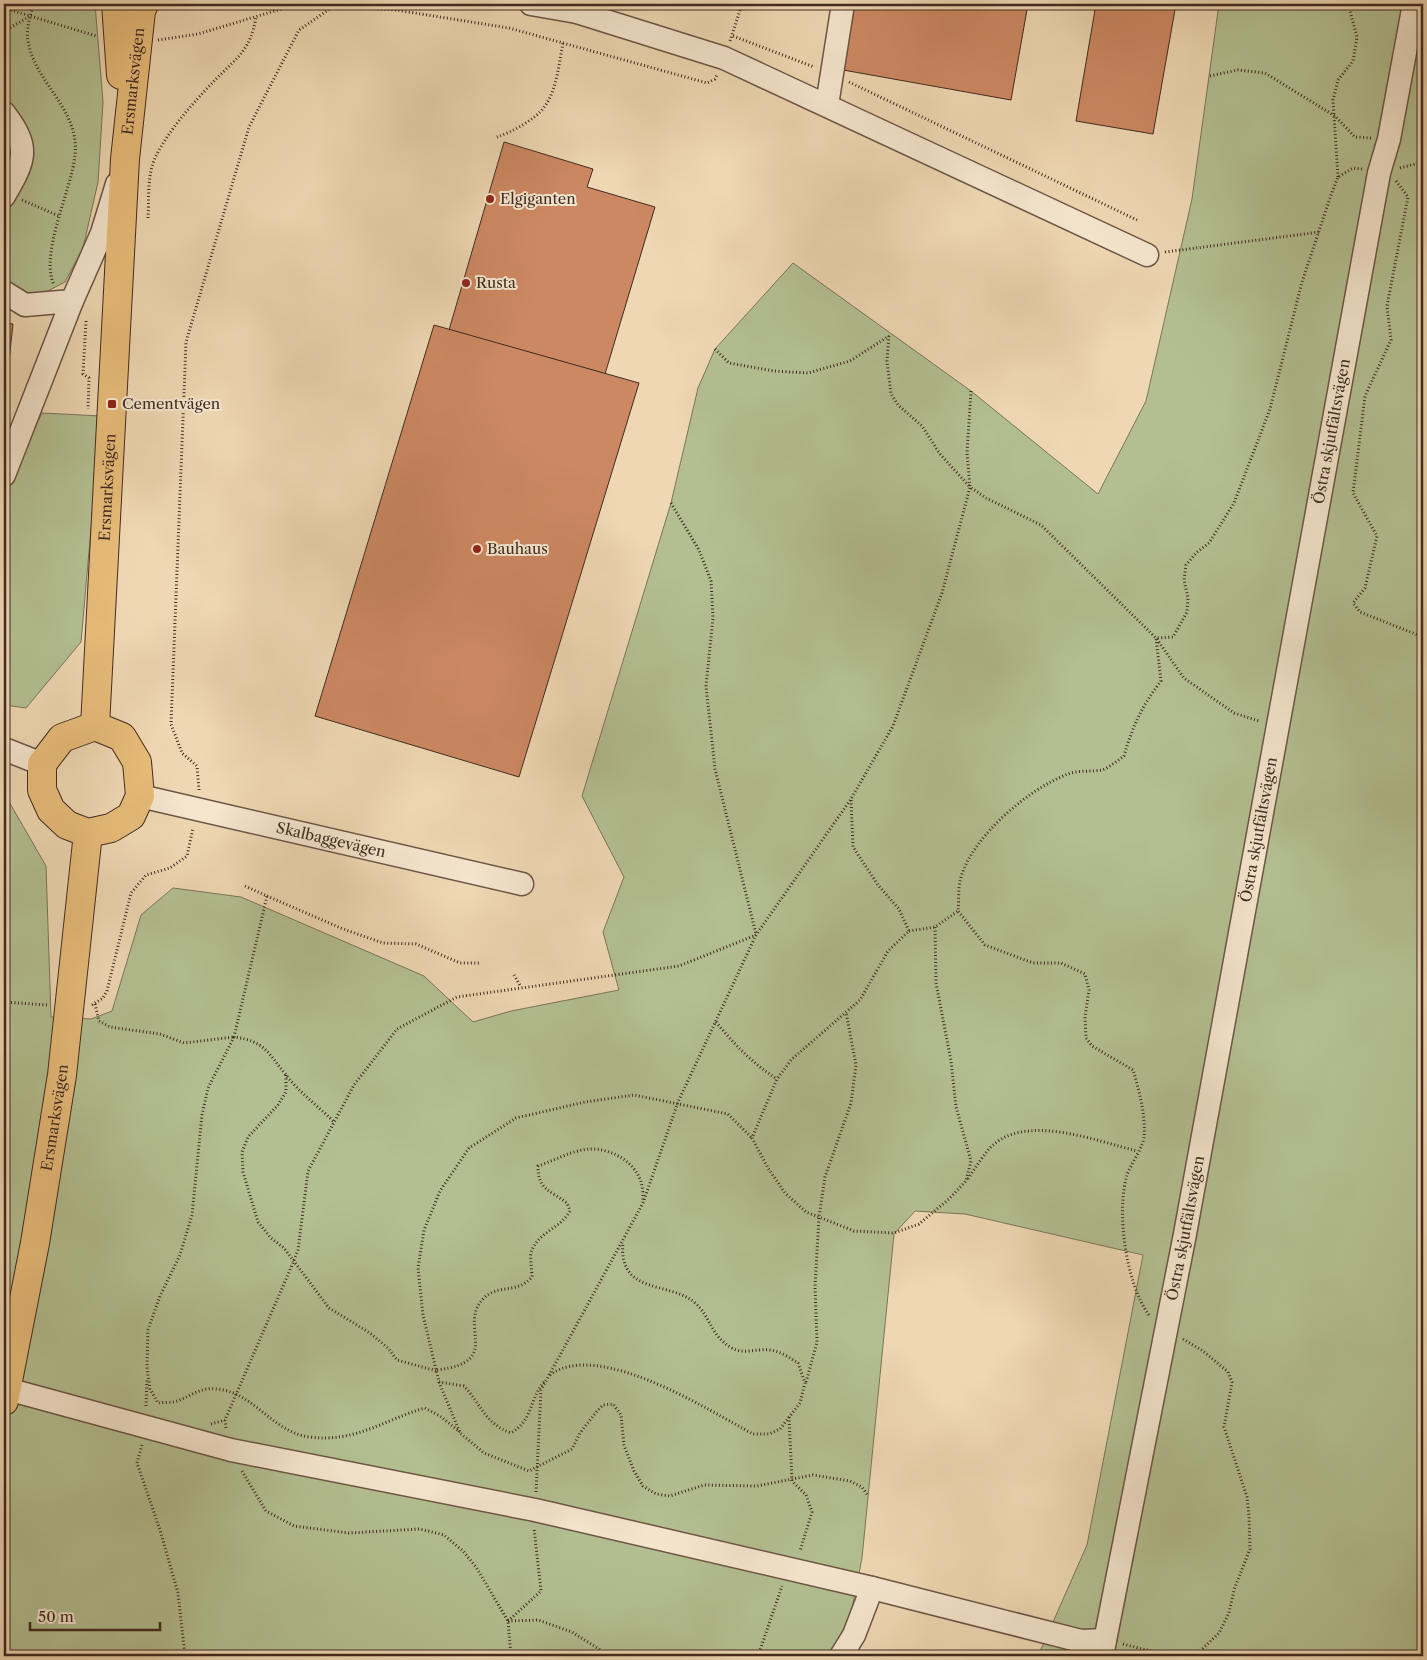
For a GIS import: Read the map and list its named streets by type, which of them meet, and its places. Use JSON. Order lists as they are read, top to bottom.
{
  "streets": {
    "main road": ["Ersmarksvägen"],
    "street": ["Östra skjutfältsvägen", "Skalbaggevägen"]
  },
  "crossings": [
    ["Ersmarksvägen", "Skalbaggevägen"]
  ],
  "places": {
    "other": ["Elgiganten", "Rusta", "Bauhaus"],
    "transit": ["Cementvägen"]
  },
  "scale_bar": "50 m"
}
